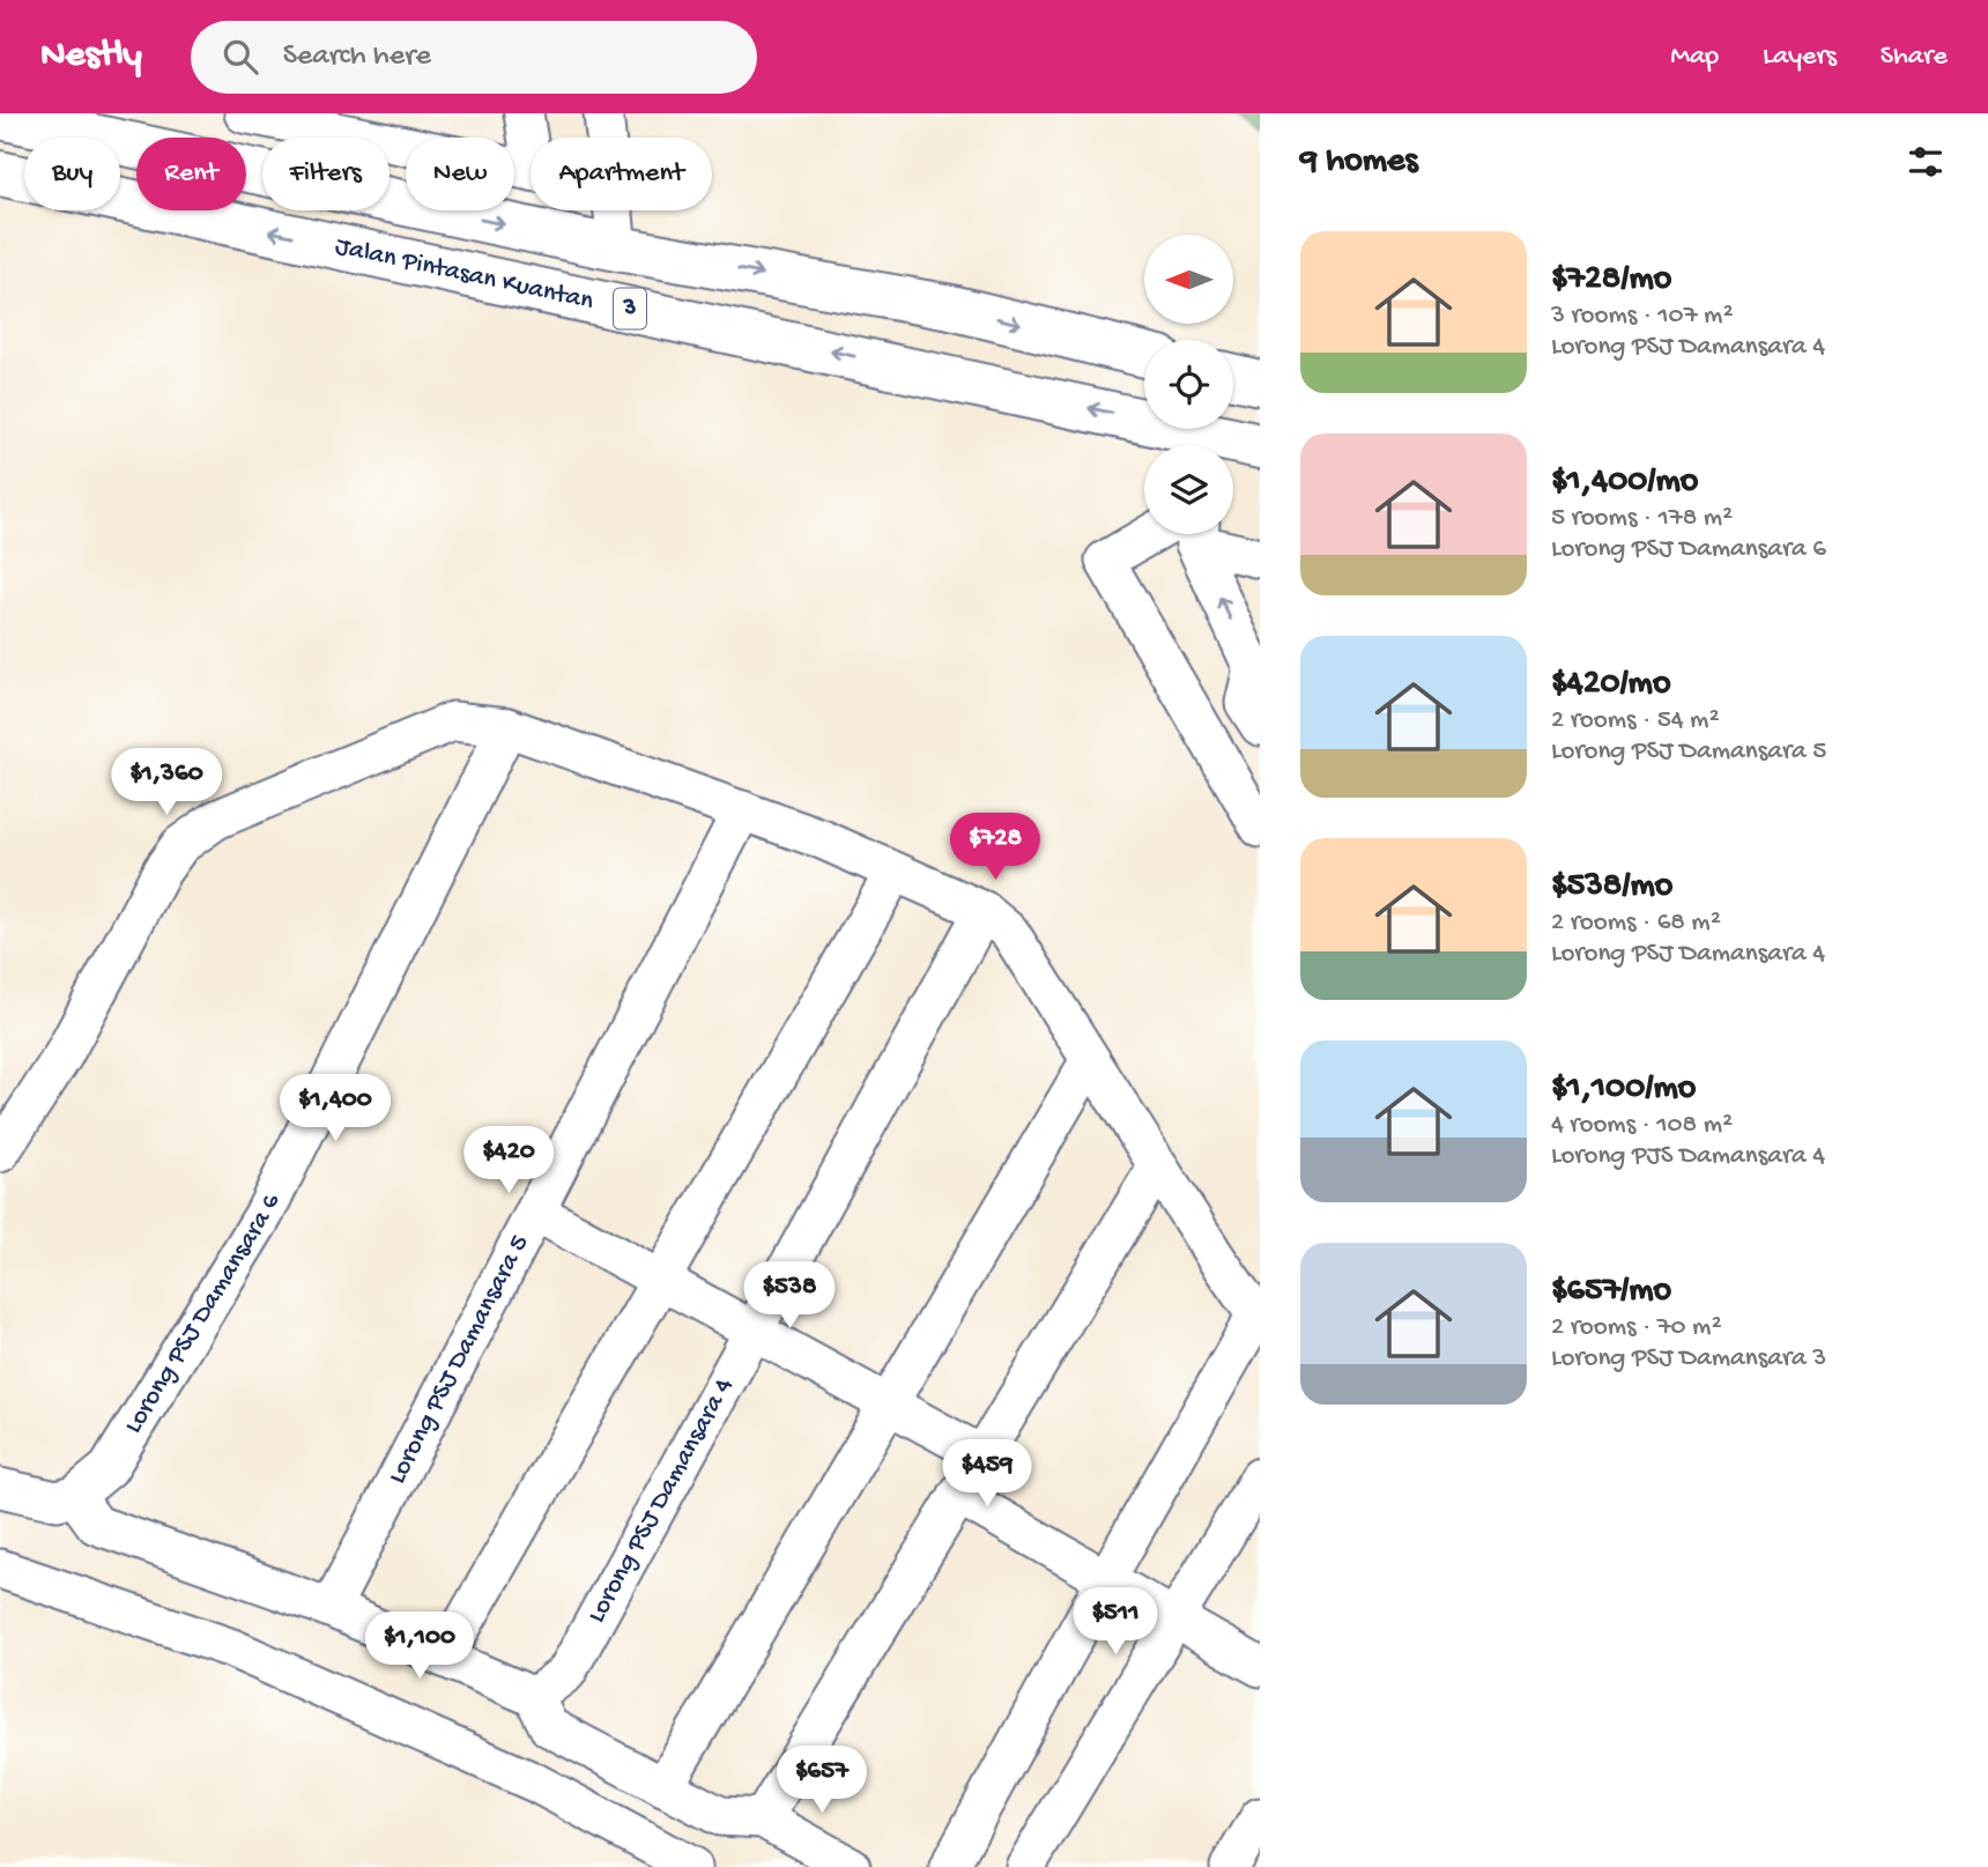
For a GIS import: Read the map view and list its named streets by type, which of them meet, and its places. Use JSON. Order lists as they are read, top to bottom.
{
  "streets": {
    "highway": ["Jalan Pintasan Kuantan", "3"],
    "street": ["Lorong PSJ Damansara 6", "Lorong PSJ Damansara 5", "Lorong PSJ Damansara 4"]
  },
  "north": "left",
  "page": {
    "header": "Nestly",
    "search": "Search here",
    "nav": ["Map", "Layers", "Share"],
    "heading": "9 homes",
    "chip": [
      "Buy",
      "Rent",
      "Filters",
      "New",
      "Apartment"
    ],
    "list": [
      {
        "name": "$728/mo",
        "note": "3 rooms · 107 m² · Lorong PSJ Damansara 4"
      },
      {
        "name": "$1,400/mo",
        "note": "5 rooms · 178 m² · Lorong PSJ Damansara 6"
      },
      {
        "name": "$420/mo",
        "note": "2 rooms · 54 m² · Lorong PSJ Damansara 5"
      },
      {
        "name": "$538/mo",
        "note": "2 rooms · 68 m² · Lorong PSJ Damansara 4"
      },
      {
        "name": "$1,100/mo",
        "note": "4 rooms · 108 m² · Lorong PJS Damansara 4"
      },
      {
        "name": "$657/mo",
        "note": "2 rooms · 70 m² · Lorong PSJ Damansara 3"
      }
    ],
    "price": [
      "$1,360",
      "$728",
      "$1,400",
      "$420",
      "$538",
      "$459",
      "$511",
      "$1,100",
      "$657"
    ]
  }
}
